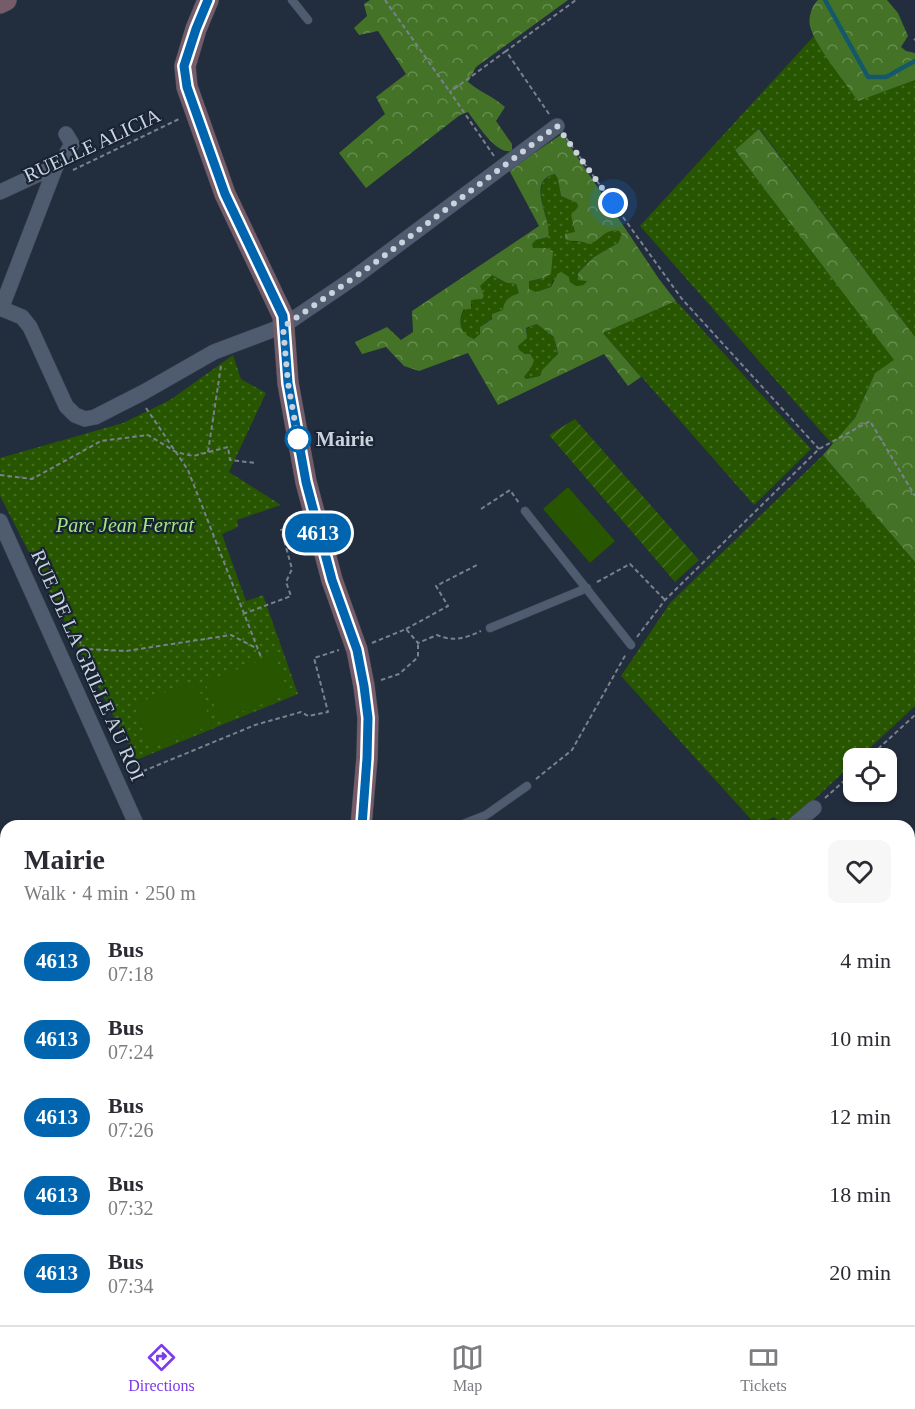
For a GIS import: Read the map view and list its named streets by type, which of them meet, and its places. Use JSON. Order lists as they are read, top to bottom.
{
  "streets": {
    "street": ["RUE DE LA GRILLE AU ROI"],
    "path": ["RUELLE ALICIA"]
  },
  "parks": ["Parc Jean Ferrat"],
  "places": ["Mairie"],
  "lines": ["bus line 4613"],
  "page": {
    "on_map": "4613",
    "heading": ["Mairie", "Walk · 4 min · 250 m"],
    "list": [
      {
        "mark": "4613",
        "name": "Bus",
        "note": "07:18",
        "value": "4 min"
      },
      {
        "mark": "4613",
        "name": "Bus",
        "note": "07:24",
        "value": "10 min"
      },
      {
        "mark": "4613",
        "name": "Bus",
        "note": "07:26",
        "value": "12 min"
      },
      {
        "mark": "4613",
        "name": "Bus",
        "note": "07:32",
        "value": "18 min"
      },
      {
        "mark": "4613",
        "name": "Bus",
        "note": "07:34",
        "value": "20 min"
      }
    ],
    "tabs": ["Directions", "Map", "Tickets"]
  }
}
